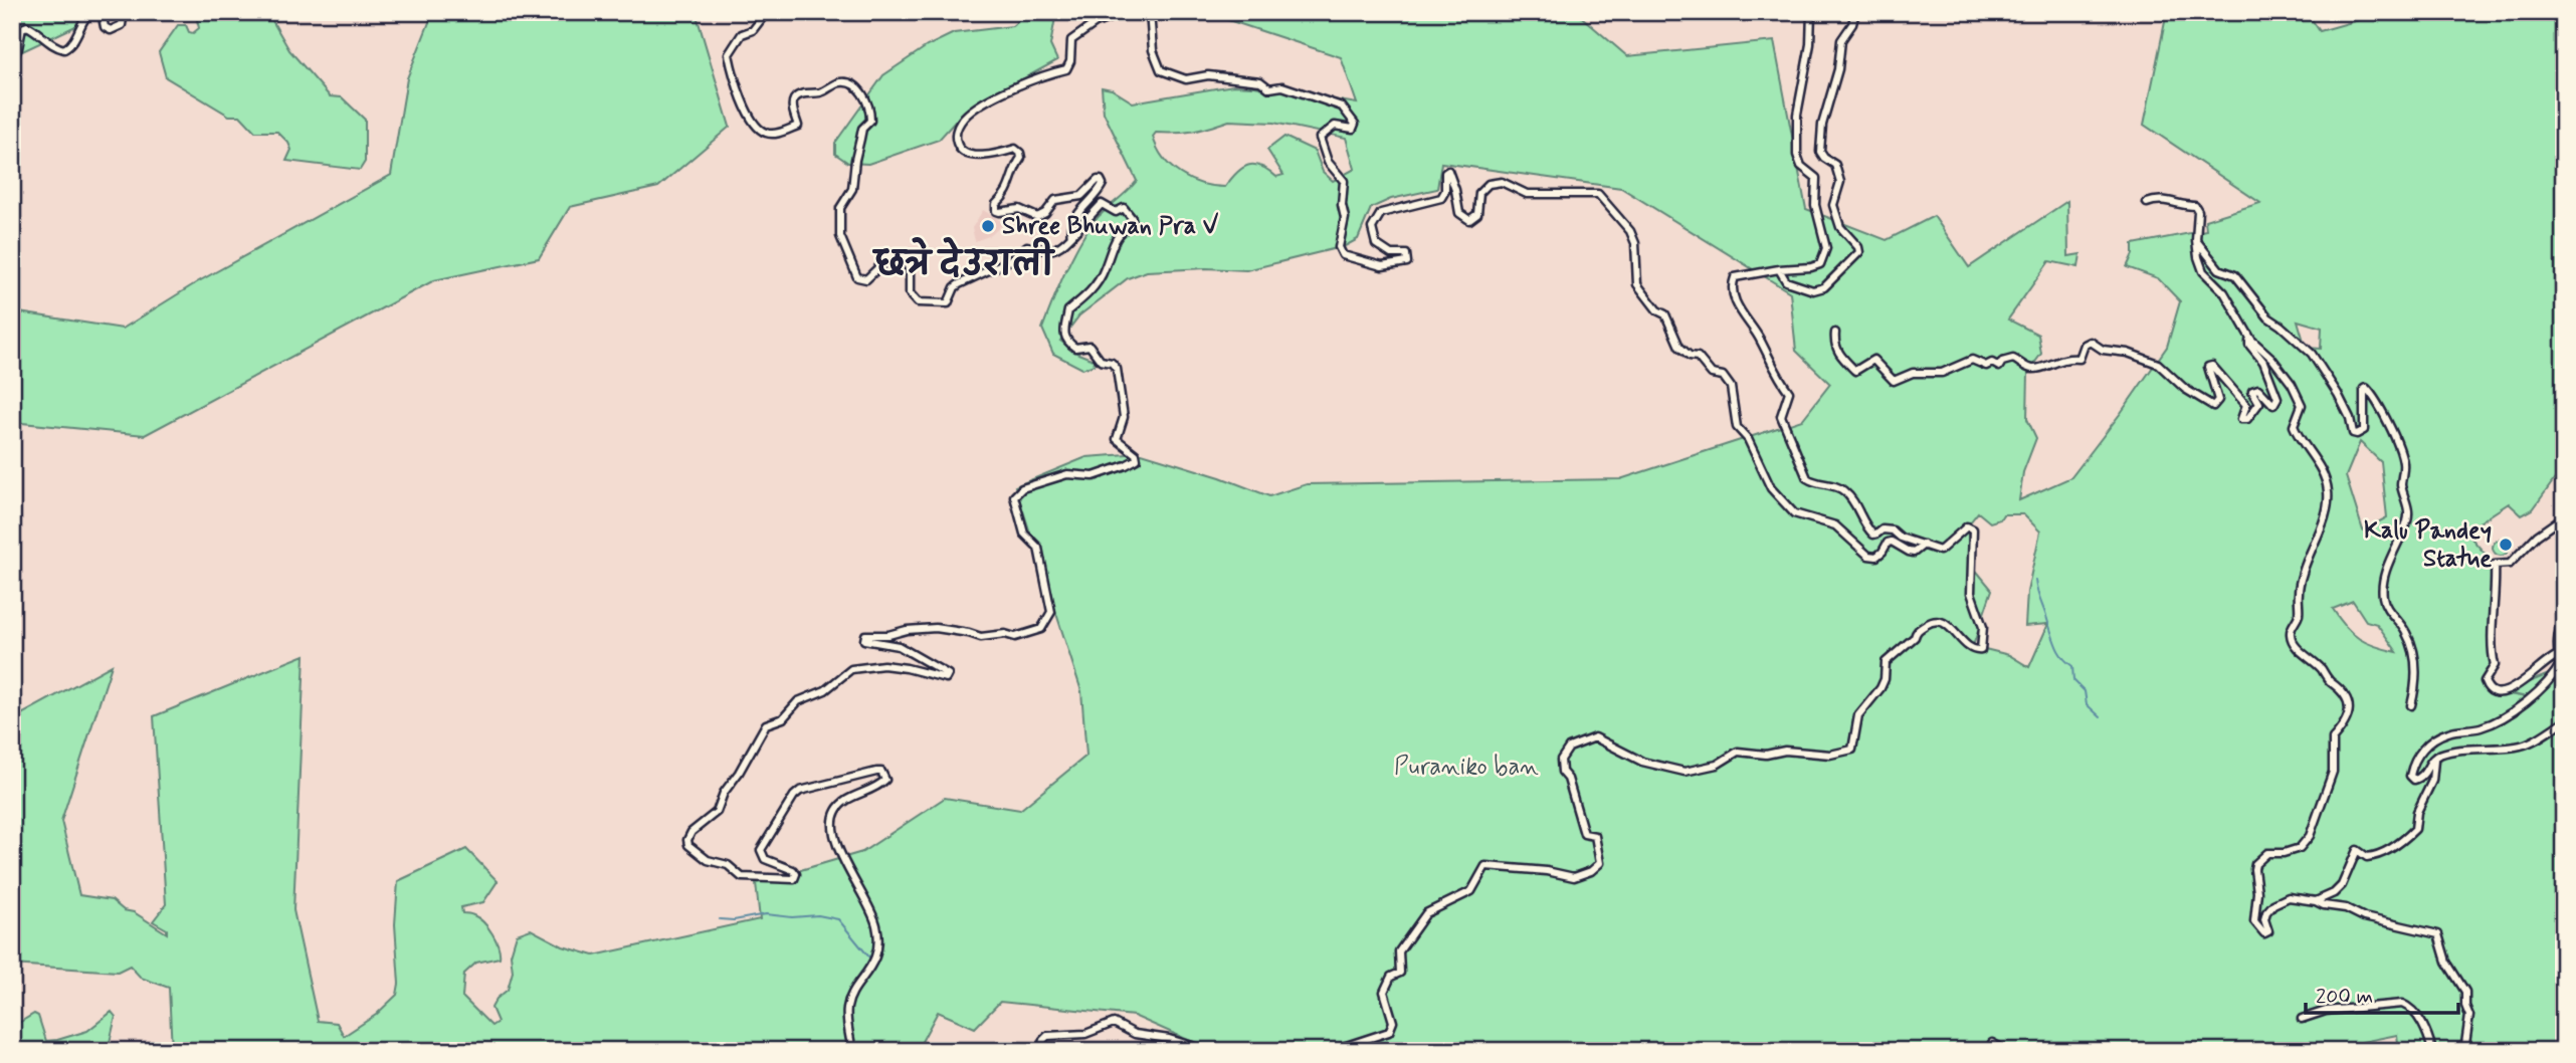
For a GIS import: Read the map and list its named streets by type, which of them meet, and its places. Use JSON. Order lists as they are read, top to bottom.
{
  "districts": ["छत्रे देउराली"],
  "parks": ["Puraniko ban"],
  "places": ["Shree Bhuwan Pra V", "Kalu Pandey Statue"],
  "scale_bar": "200 m"
}
